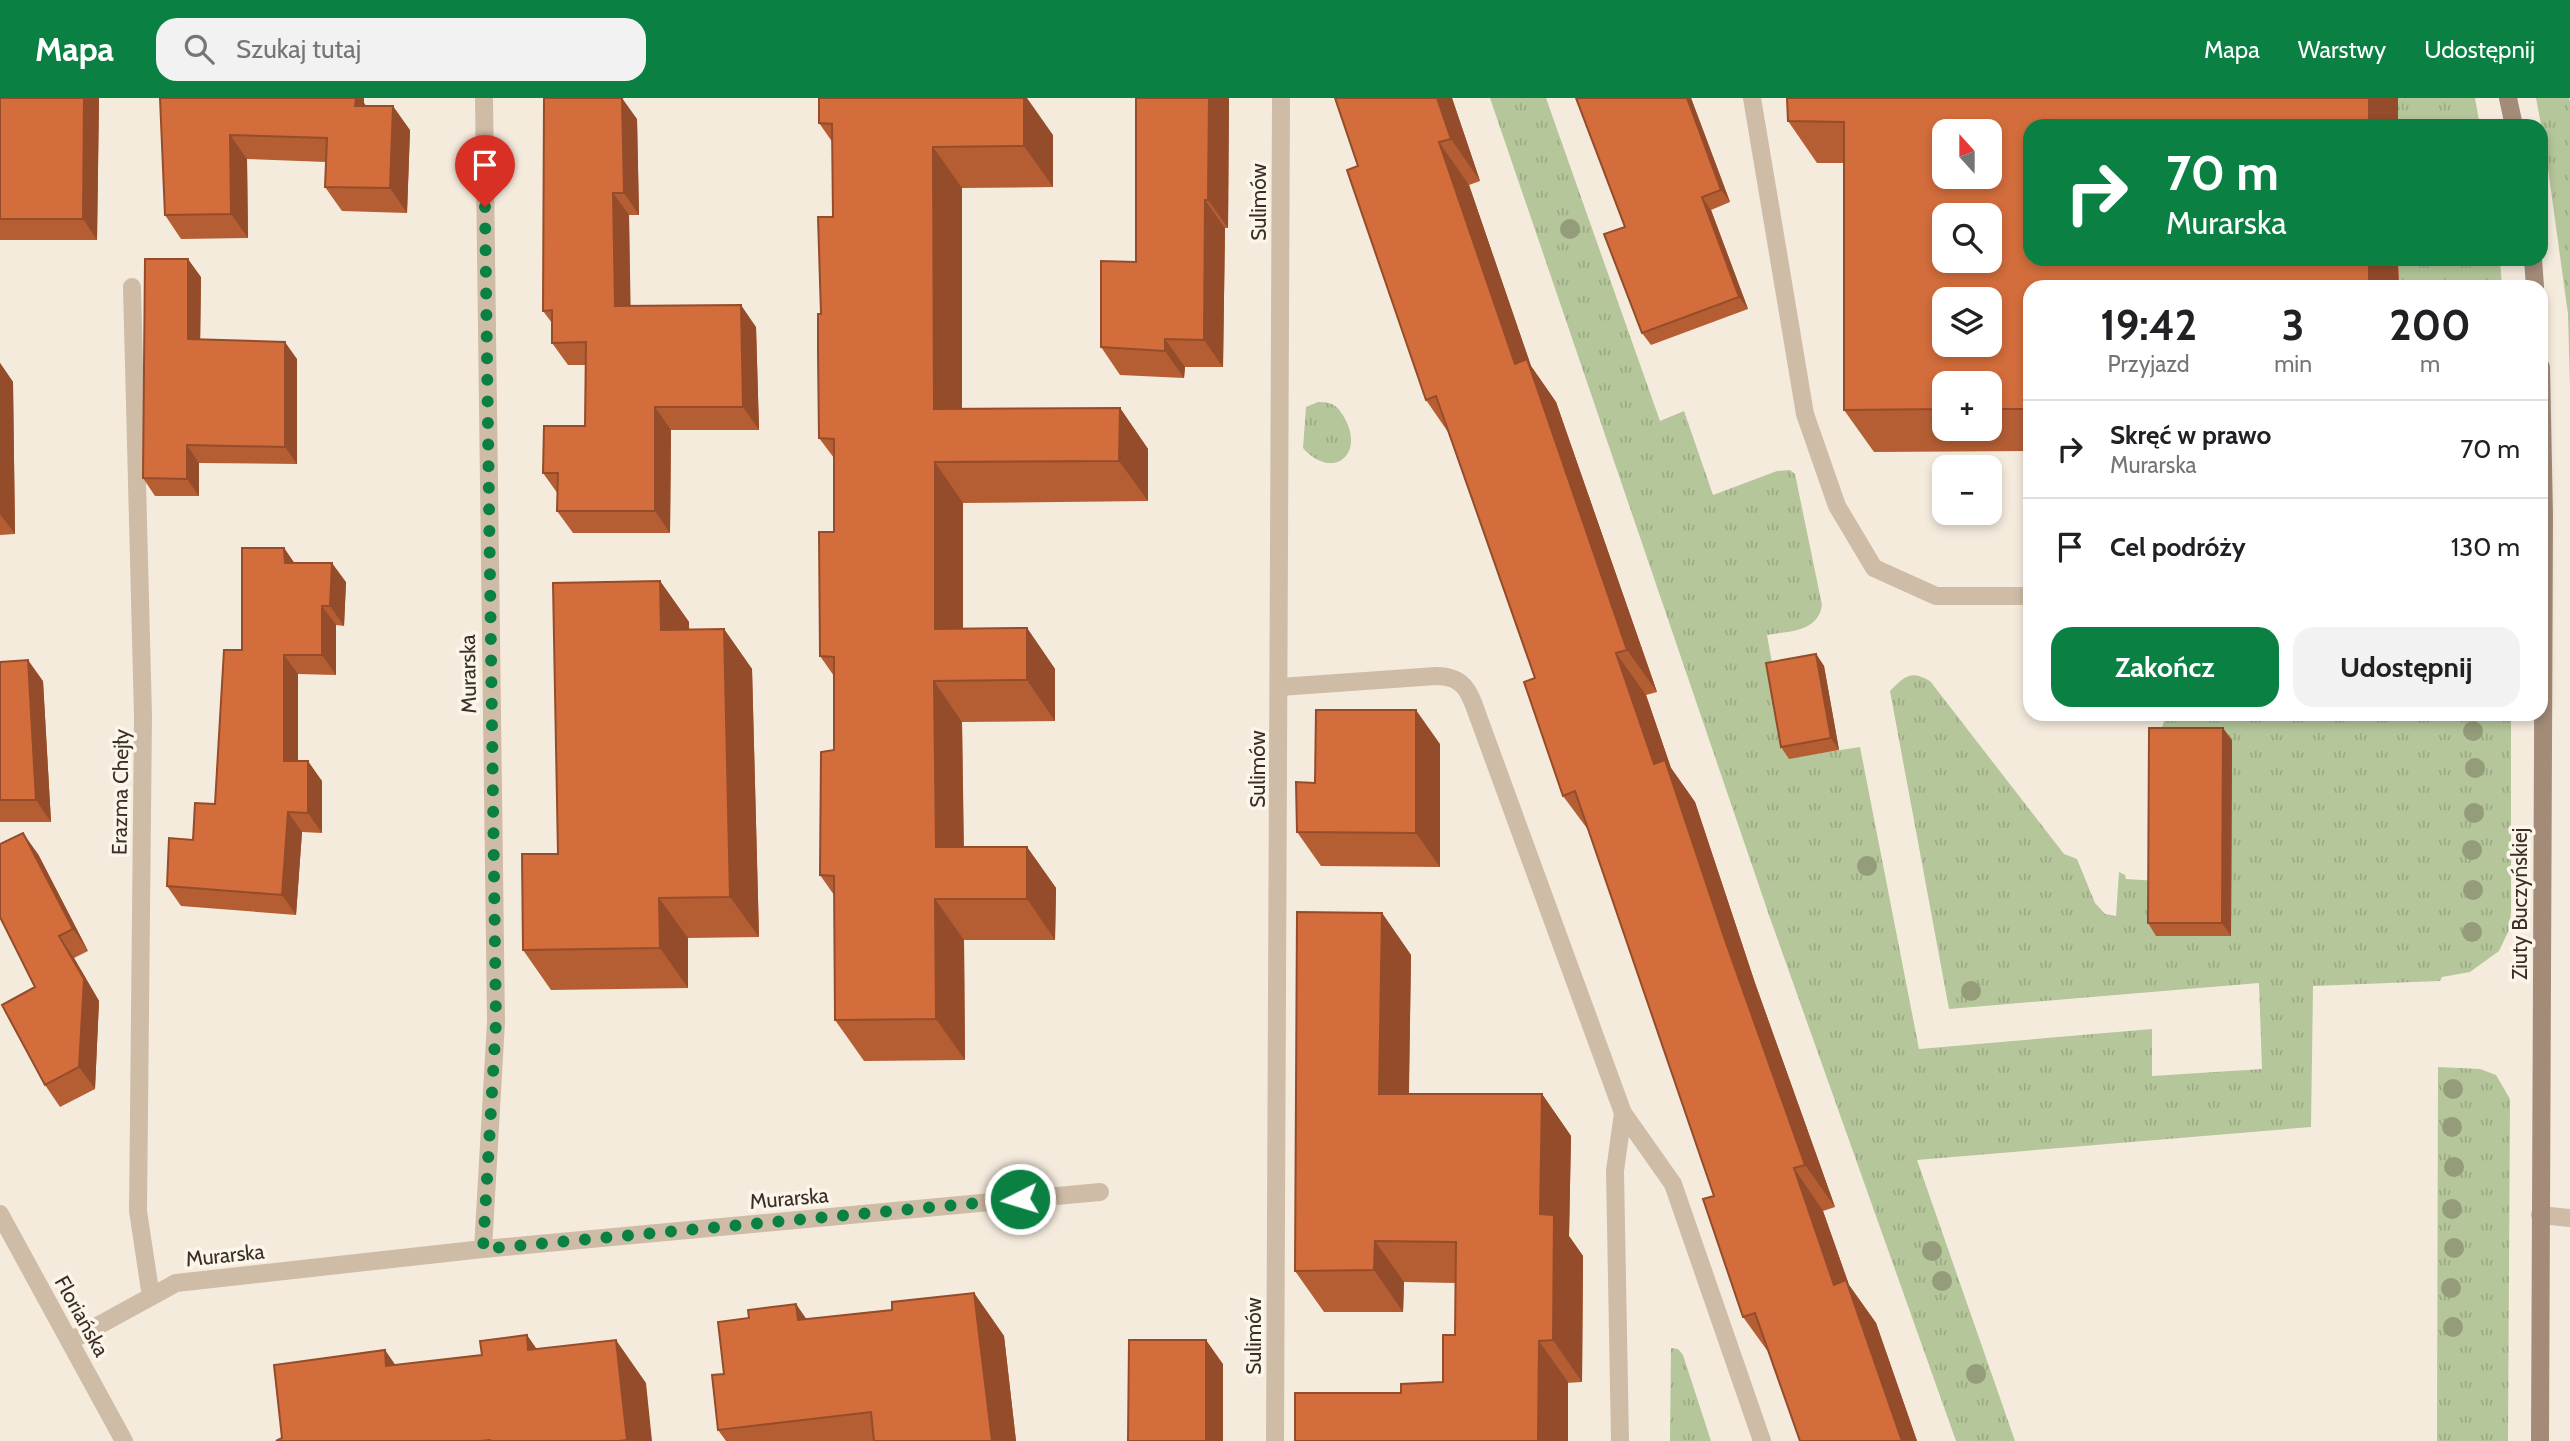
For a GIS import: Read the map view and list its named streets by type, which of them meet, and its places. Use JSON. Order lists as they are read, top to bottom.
{
  "streets": {
    "main road": ["Ziuty Buczyńskiej"],
    "street": [
      "Sulimów",
      "Murarska",
      "Erazma Chejły",
      "Floriańska"
    ]
  },
  "crossings": [
    ["Murarska", "Erazma Chejły"],
    ["Murarska", "Floriańska"]
  ],
  "north": "top",
  "page": {
    "header": "Mapa",
    "search": "Szukaj tutaj",
    "nav": ["Mapa", "Warstwy", "Udostępnij"],
    "map_buttons": ["+", "−"],
    "turn": ["70 m", "Murarska"],
    "eta": [
      "19:42",
      "Przyjazd",
      "3",
      "min",
      "200",
      "m"
    ],
    "list": [
      {
        "name": "Skręć w prawo",
        "note": "Murarska",
        "value": "70 m"
      },
      {
        "name": "Cel podróży",
        "value": "130 m"
      }
    ],
    "buttons": ["Zakończ", "Udostępnij"]
  }
}
